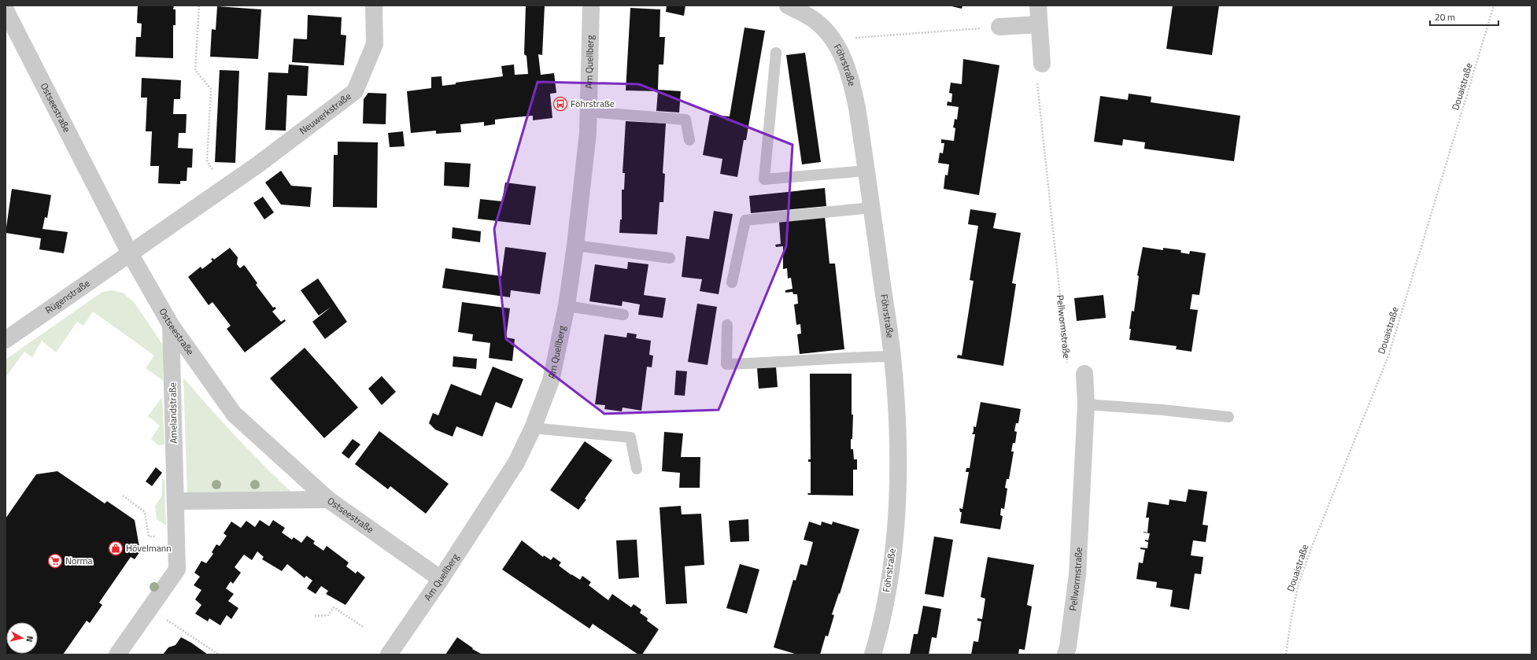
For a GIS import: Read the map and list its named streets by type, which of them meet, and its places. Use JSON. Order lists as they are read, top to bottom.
{
  "streets": {
    "street": [
      "Am Quellberg",
      "Föhrstraße",
      "Ostseestraße",
      "Neuwerkstraße",
      "Rügenstraße",
      "Pellwormstraße",
      "Amelandstraße"
    ],
    "path": ["Douaistraße"]
  },
  "crossings": [
    ["Am Quellberg", "Ostseestraße"],
    ["Ostseestraße", "Neuwerkstraße"],
    ["Ostseestraße", "Rügenstraße"],
    ["Ostseestraße", "Amelandstraße"],
    ["Neuwerkstraße", "Rügenstraße"]
  ],
  "places": {
    "bus stop": ["Föhrstraße"],
    "shop": ["Hövelmann"],
    "supermarket": ["Norma"]
  },
  "scale_bar": "20 m",
  "north": "right"
}
